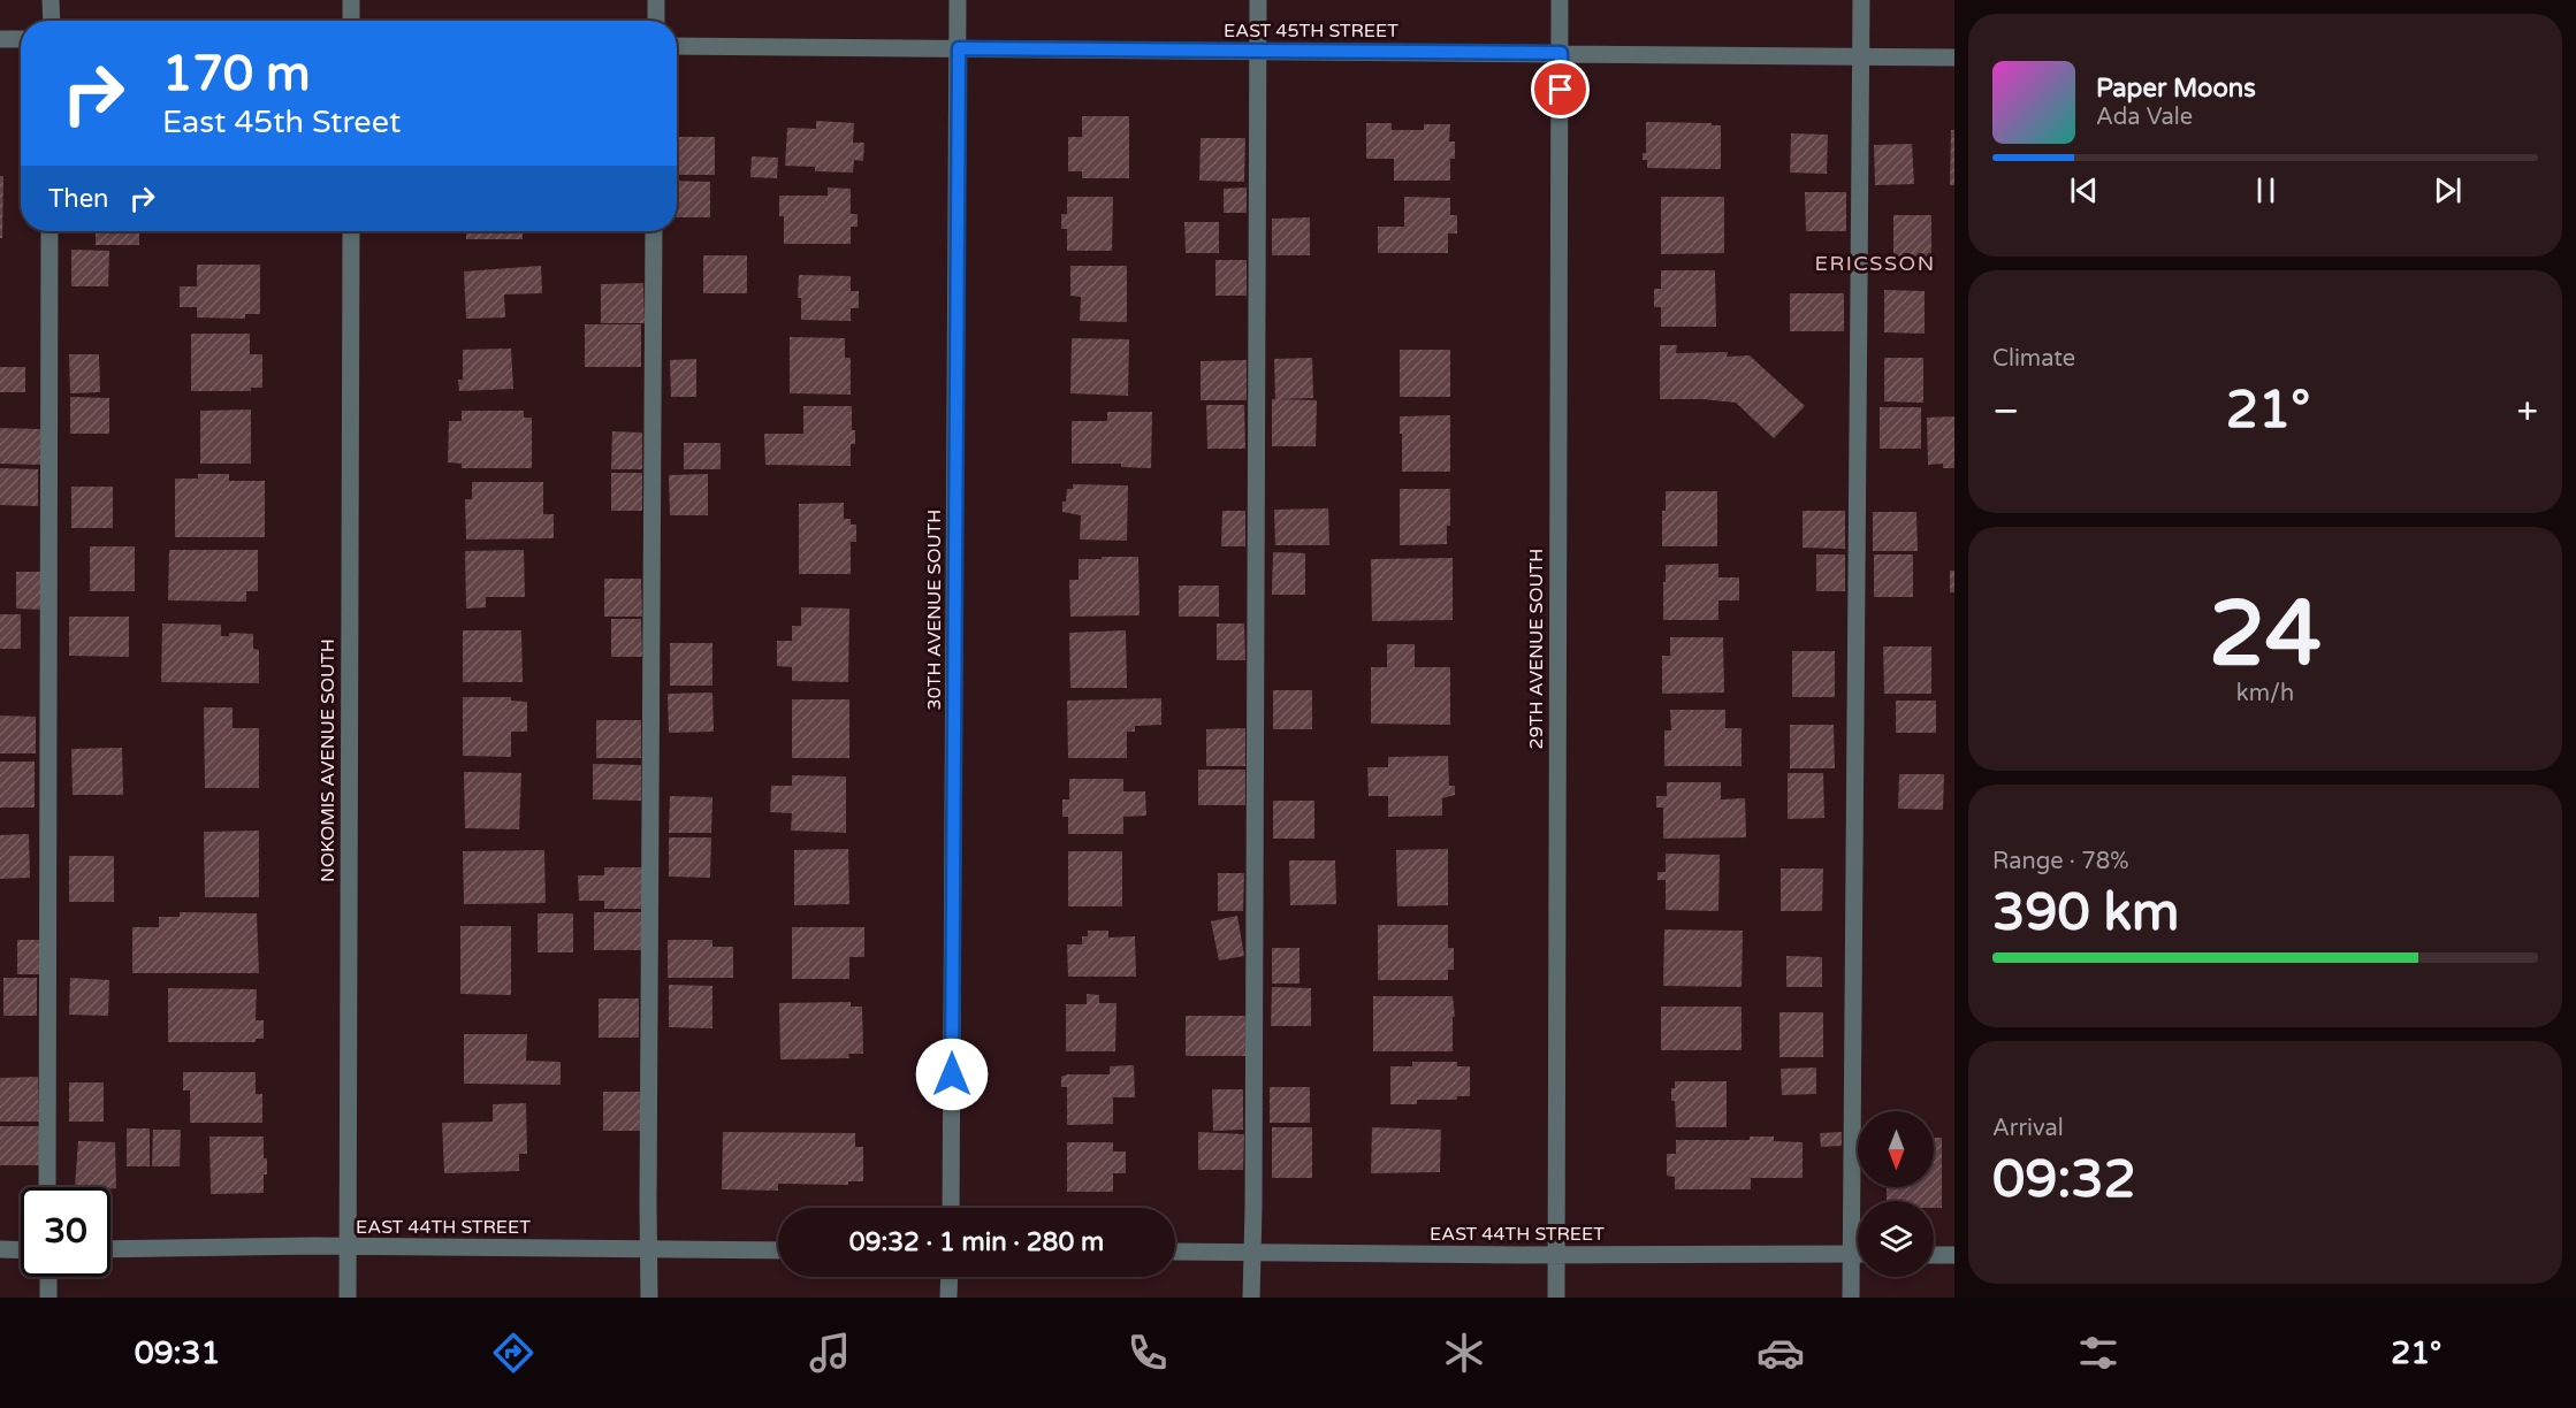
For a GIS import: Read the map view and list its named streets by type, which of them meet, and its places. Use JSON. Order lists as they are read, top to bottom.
{
  "streets": {
    "street": [
      "EAST 45TH STREET",
      "30TH AVENUE SOUTH",
      "29TH AVENUE SOUTH",
      "NOKOMIS AVENUE SOUTH",
      "EAST 44TH STREET"
    ]
  },
  "crossings": [
    ["EAST 45TH STREET", "30TH AVENUE SOUTH"],
    ["EAST 45TH STREET", "29TH AVENUE SOUTH"],
    ["29TH AVENUE SOUTH", "EAST 44TH STREET"],
    ["NOKOMIS AVENUE SOUTH", "EAST 44TH STREET"]
  ],
  "districts": ["ERICSSON"],
  "north": "bottom",
  "page": {
    "turn": ["170 m", "East 45th Street"],
    "song": ["Paper Moons", "Ada Vale"],
    "then": "Then",
    "tile": [
      "Climate",
      ["24", "km/h"],
      ["Range · 78%", "390 km"],
      ["Arrival", "09:32"]
    ],
    "heat": ["−", "21°", "+"],
    "limit": "30",
    "trip": "09:32 · 1 min · 280 m",
    "tabs": ["09:31", "21°"]
  }
}
